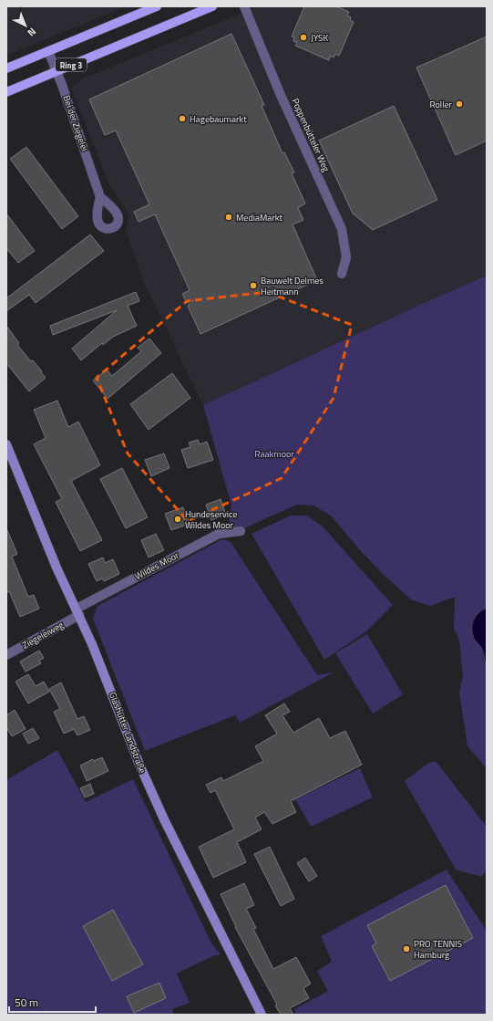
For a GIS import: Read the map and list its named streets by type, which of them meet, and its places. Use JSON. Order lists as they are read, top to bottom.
{
  "streets": {
    "main road": ["Ring 3"],
    "street": [
      "Bei der Ziegelei",
      "Poppenbütteler Weg",
      "Wildes Moor",
      "Ziegeleiweg",
      "Glashütter Landstraße"
    ]
  },
  "crossings": [
    ["Ring 3", "Bei der Ziegelei"],
    ["Wildes Moor", "Ziegeleiweg"],
    ["Wildes Moor", "Glashütter Landstraße"],
    ["Ziegeleiweg", "Glashütter Landstraße"]
  ],
  "parks": ["Raakmoor"],
  "places": [
    "JYSK",
    "Roller",
    "Hagebaumarkt",
    "MediaMarkt",
    "Bauwelt Delmes Heitmann",
    "Hundeservice Wildes Moor",
    "PRO TENNIS Hamburg"
  ],
  "scale_bar": "50 m",
  "north": "bottom right"
}
